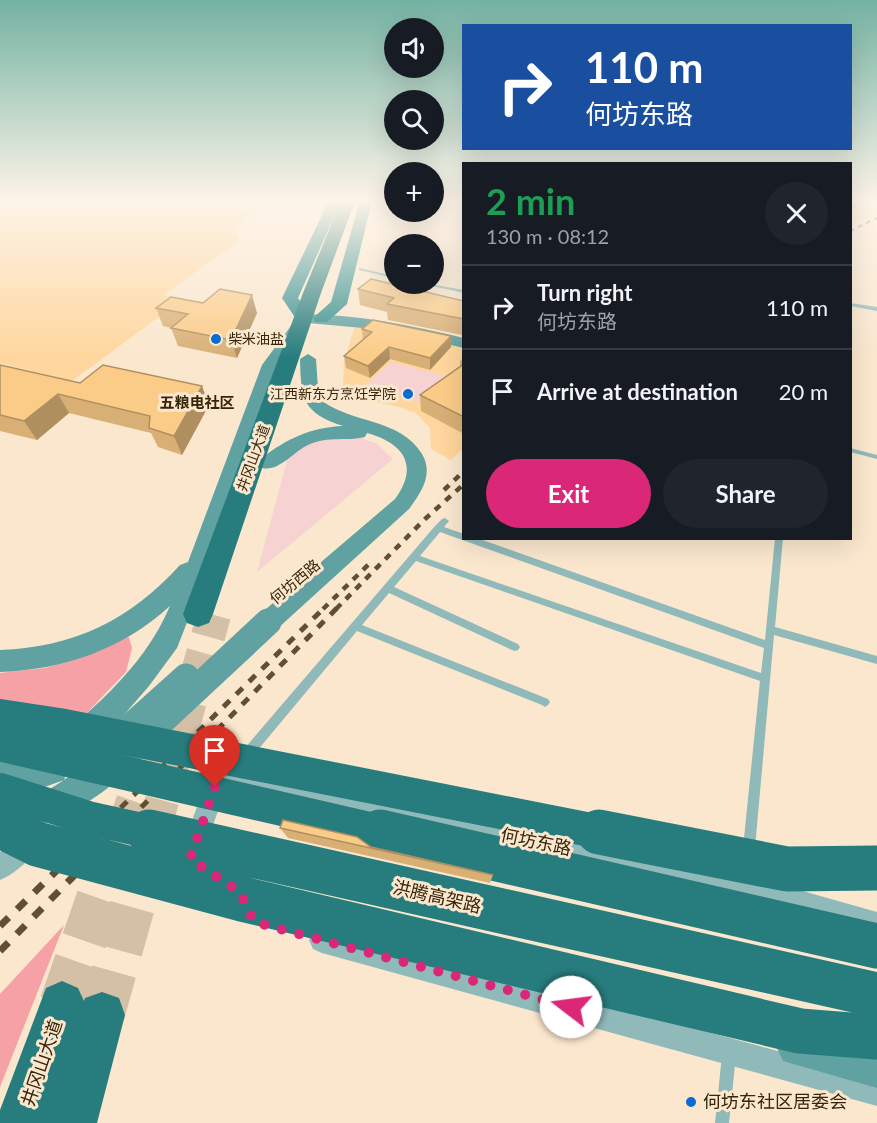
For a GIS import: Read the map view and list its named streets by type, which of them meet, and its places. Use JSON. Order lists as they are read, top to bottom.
{
  "streets": {
    "highway": ["井冈山大道", "洪腾高架路"],
    "main road": ["何坊西路"],
    "street": ["何坊东路"]
  },
  "districts": ["五粮电社区"],
  "places": ["柴米油盐", "江西新东方烹饪学院", "何坊东社区居委会"],
  "page": {
    "map_buttons": ["+", "−"],
    "turn": ["110 m", "何坊东路"],
    "heading": ["2 min", "130 m · 08:12"],
    "list": [
      {
        "name": "Turn right",
        "note": "何坊东路",
        "value": "110 m"
      },
      {
        "name": "Arrive at destination",
        "value": "20 m"
      }
    ],
    "buttons": ["Exit", "Share"]
  }
}
